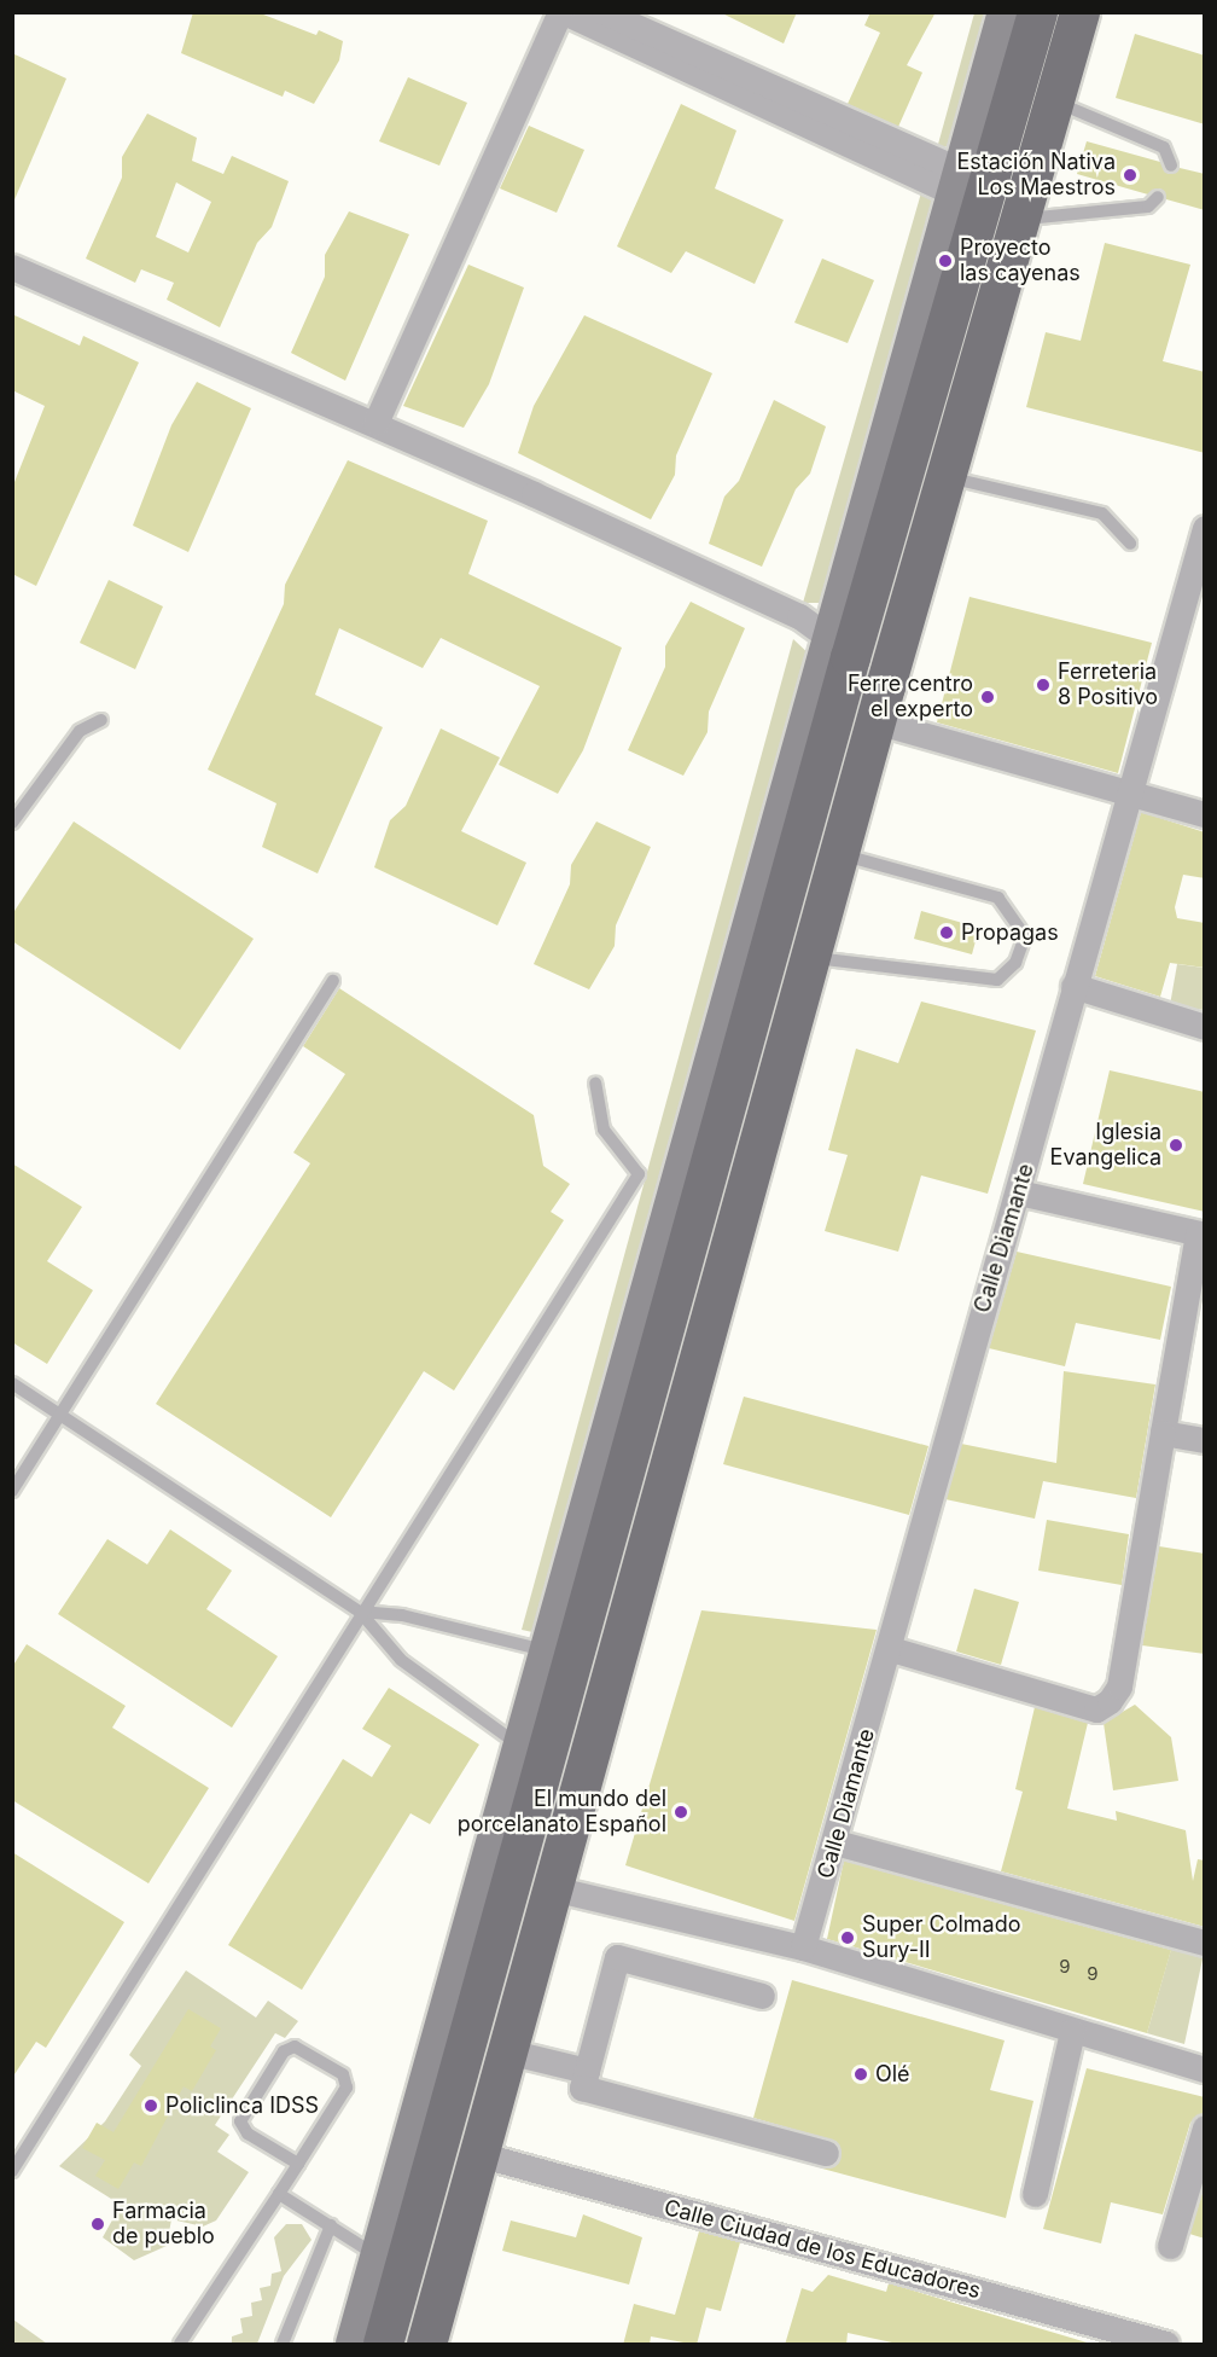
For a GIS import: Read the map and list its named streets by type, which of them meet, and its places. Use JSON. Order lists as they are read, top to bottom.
{
  "streets": {
    "street": ["Calle Diamante", "Calle Ciudad de los Educadores"]
  },
  "places": [
    "Estación Nativa Los Maestros",
    "Proyecto las cayenas",
    "Ferreteria 8 Positivo",
    "Ferre centro el experto",
    "Propagas",
    "Iglesia Evangelica",
    "El mundo del porcelanato Español",
    "Super Colmado Sury-II",
    "Olé",
    "Policlinca IDSS",
    "Farmacia de pueblo"
  ],
  "house_numbers": ["9", "9"]
}
